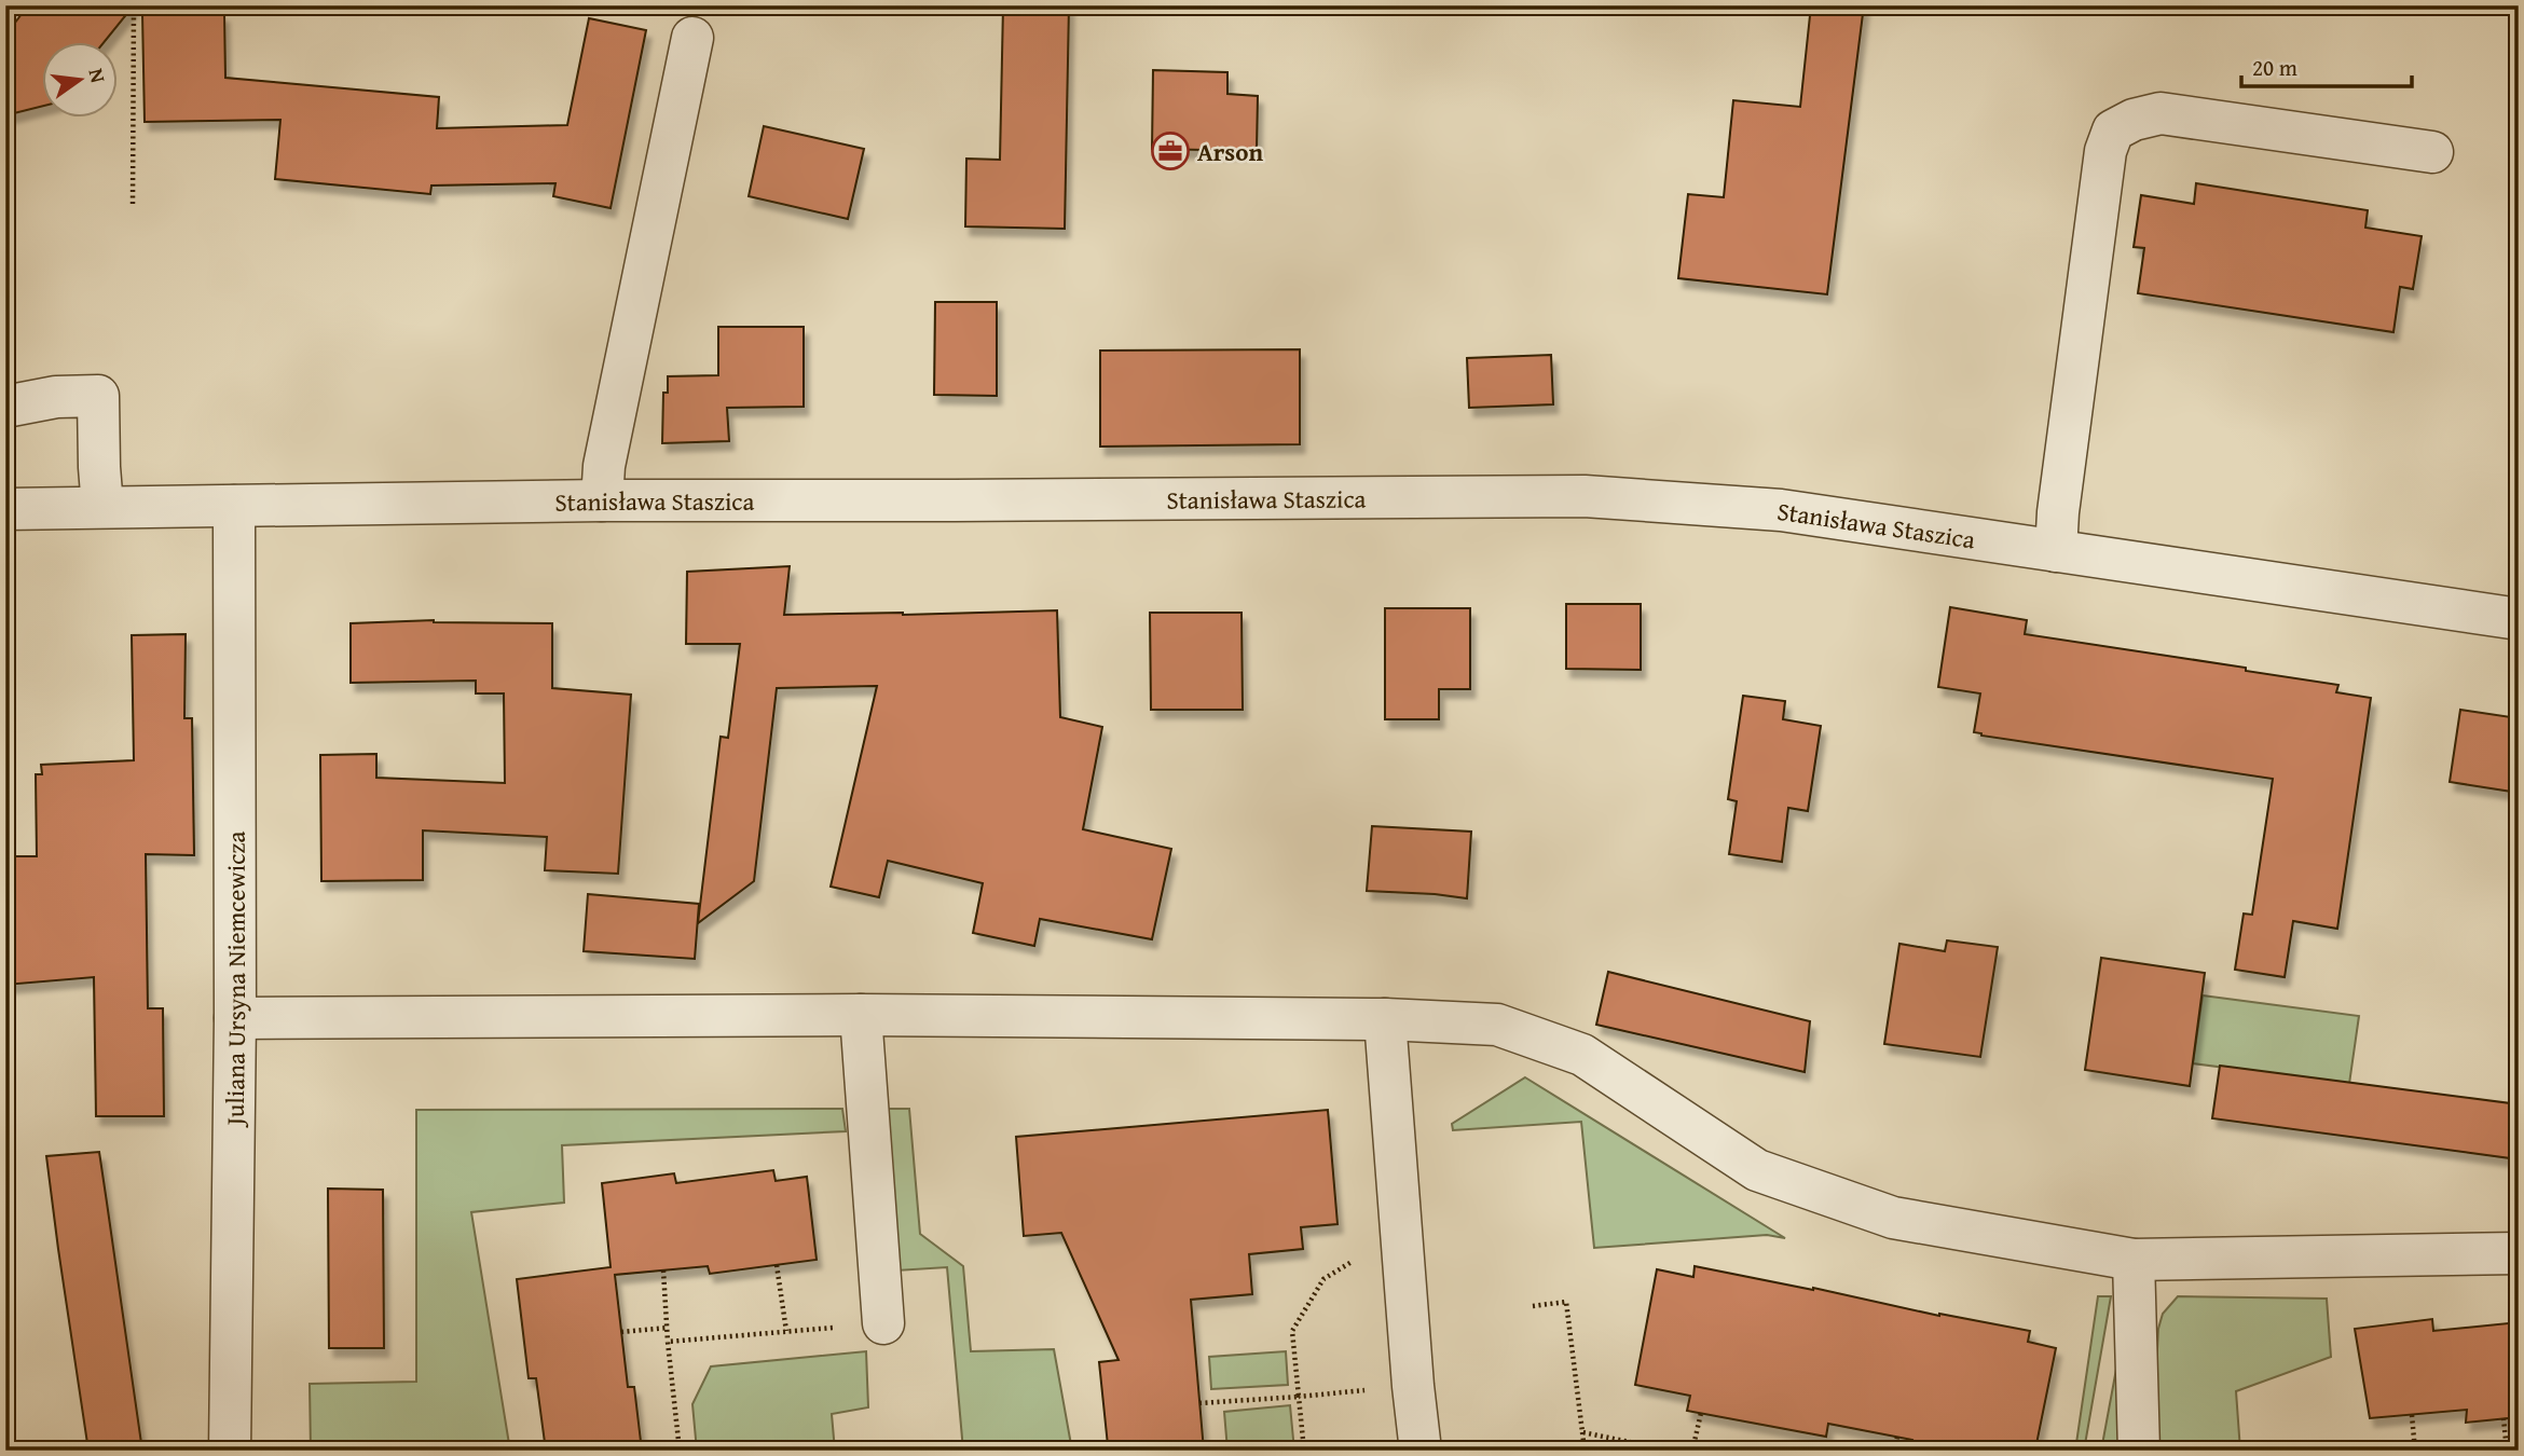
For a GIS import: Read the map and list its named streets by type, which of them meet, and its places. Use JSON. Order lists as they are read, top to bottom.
{
  "streets": {
    "street": ["Stanisława Staszica", "Juliana Ursyna Niemcewicza"]
  },
  "crossings": [
    ["Stanisława Staszica", "Juliana Ursyna Niemcewicza"]
  ],
  "places": {
    "office": ["Arson"]
  },
  "scale_bar": "20 m",
  "north": "right"
}
